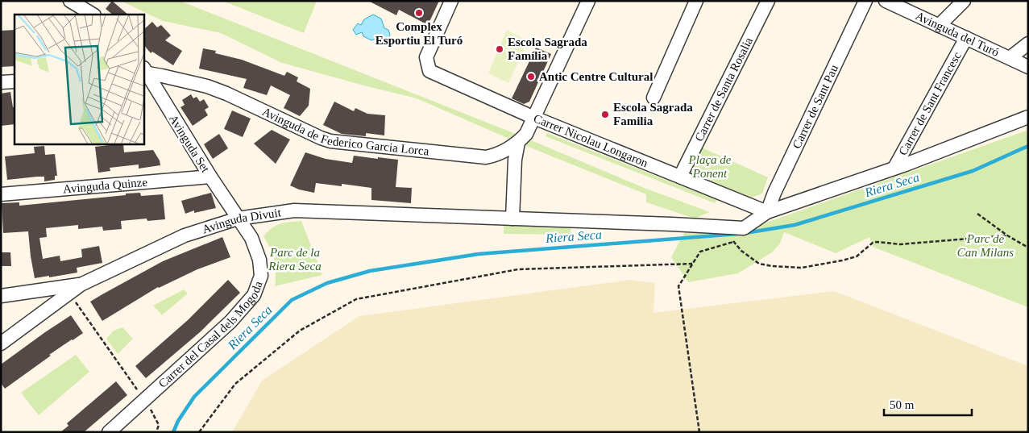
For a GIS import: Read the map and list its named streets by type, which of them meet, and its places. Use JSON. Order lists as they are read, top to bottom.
{
  "streets": {
    "street": [
      "Avinguda del Turó",
      "Carrer de Santa Rosalia",
      "Carrer de Sant Francesc",
      "Carrer de Sant Pau",
      "Avinguda de Federico Garcia Lorca",
      "Carrer Nicolau Longaron",
      "Avinguda Set",
      "Avinguda Quinze",
      "Avinguda Divuit",
      "Carrer del Casal dels Mogoda"
    ]
  },
  "crossings": [
    ["Avinguda del Turó", "Carrer de Sant Francesc"],
    ["Carrer de Santa Rosalia", "Carrer Nicolau Longaron"],
    ["Carrer de Sant Pau", "Carrer Nicolau Longaron"],
    ["Avinguda de Federico Garcia Lorca", "Carrer Nicolau Longaron"],
    ["Avinguda de Federico Garcia Lorca", "Avinguda Set"],
    ["Avinguda Set", "Avinguda Quinze"],
    ["Avinguda Set", "Avinguda Divuit"],
    ["Avinguda Set", "Carrer del Casal dels Mogoda"],
    ["Avinguda Divuit", "Carrer del Casal dels Mogoda"]
  ],
  "water": ["Riera Seca"],
  "parks": ["Plaça de Ponent", "Parc de Can Milans", "Parc de la Riera Seca"],
  "places": [
    "Complex Esportiu El Turó",
    "Escola Sagrada Família",
    "Antic Centre Cultural",
    "Escola Sagrada Familia"
  ],
  "scale_bar": "50 m"
}
